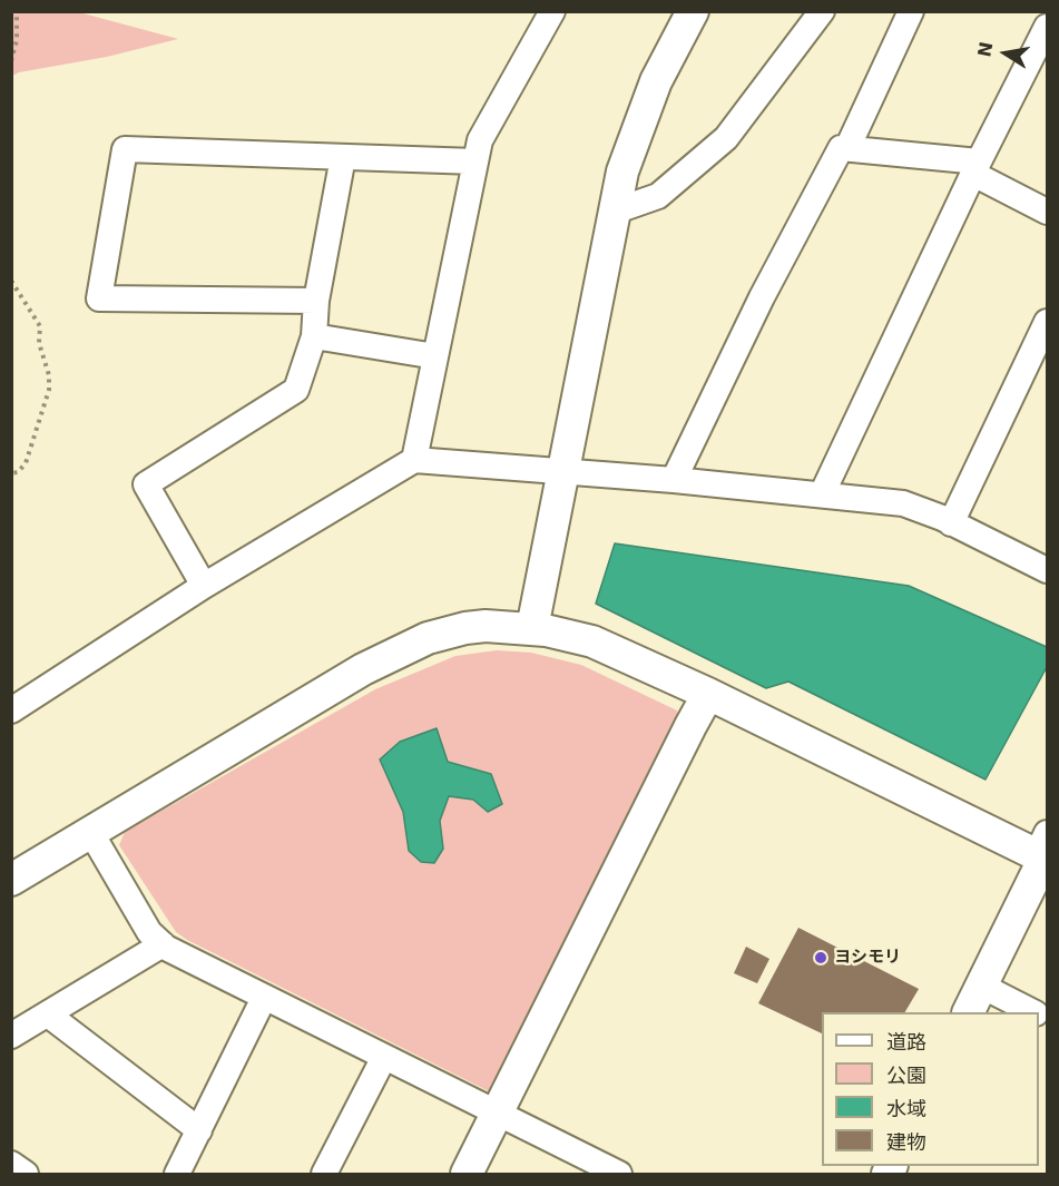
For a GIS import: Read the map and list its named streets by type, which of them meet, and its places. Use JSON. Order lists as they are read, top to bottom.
{
  "places": ["ヨシモリ"],
  "legend": [
    "道路",
    "公園",
    "水域",
    "建物"
  ],
  "north": "left"
}
